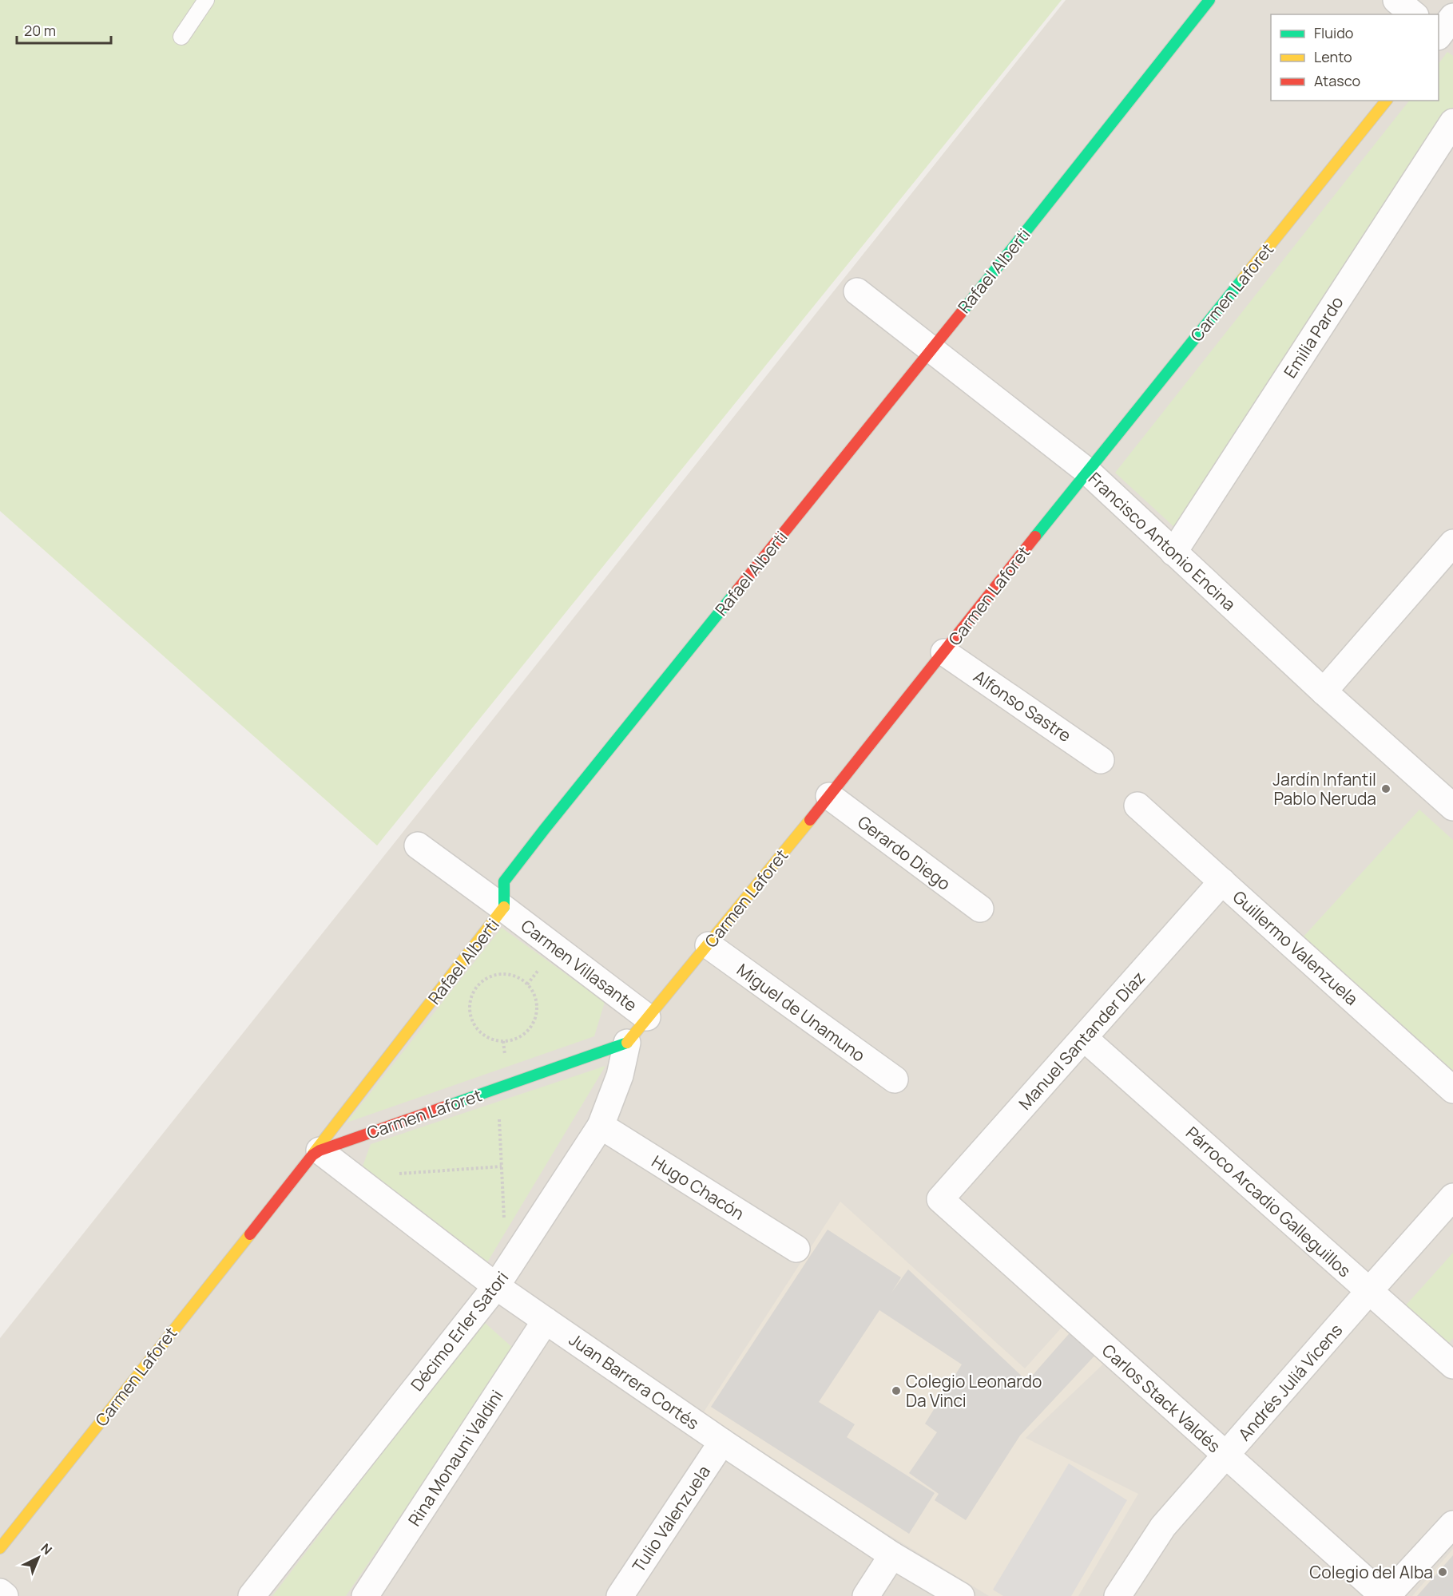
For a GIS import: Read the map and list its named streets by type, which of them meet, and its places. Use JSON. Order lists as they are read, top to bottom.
{
  "streets": {
    "street": [
      "Rafael Alberti",
      "Carmen Laforet",
      "Emilia Pardo",
      "Francisco Antonio Encina",
      "Alfonso Sastre",
      "Gerardo Diego",
      "Guillermo Valenzuela",
      "Carmen Villasante",
      "Miguel de Unamuno",
      "Manuel Santander Díaz",
      "Hugo Chacón",
      "Párroco Arcadio Galleguillos",
      "Décimo Erler Satori",
      "Juan Barrera Cortés",
      "Andrés Juliá Vicens",
      "Carlos Stack Valdés",
      "Rina Monauni Valdini",
      "Tulio Valenzuela"
    ]
  },
  "crossings": [
    ["Rafael Alberti", "Carmen Laforet"],
    ["Rafael Alberti", "Francisco Antonio Encina"],
    ["Rafael Alberti", "Carmen Villasante"],
    ["Rafael Alberti", "Juan Barrera Cortés"],
    ["Carmen Laforet", "Francisco Antonio Encina"],
    ["Carmen Laforet", "Alfonso Sastre"],
    ["Carmen Laforet", "Gerardo Diego"],
    ["Carmen Laforet", "Carmen Villasante"],
    ["Carmen Laforet", "Miguel de Unamuno"],
    ["Carmen Laforet", "Décimo Erler Satori"],
    ["Carmen Laforet", "Juan Barrera Cortés"],
    ["Emilia Pardo", "Francisco Antonio Encina"],
    ["Guillermo Valenzuela", "Manuel Santander Díaz"],
    ["Manuel Santander Díaz", "Párroco Arcadio Galleguillos"],
    ["Manuel Santander Díaz", "Carlos Stack Valdés"],
    ["Hugo Chacón", "Décimo Erler Satori"],
    ["Párroco Arcadio Galleguillos", "Andrés Juliá Vicens"],
    ["Décimo Erler Satori", "Juan Barrera Cortés"],
    ["Juan Barrera Cortés", "Rina Monauni Valdini"],
    ["Juan Barrera Cortés", "Tulio Valenzuela"],
    ["Andrés Juliá Vicens", "Carlos Stack Valdés"]
  ],
  "places": ["Jardín Infantil Pablo Neruda", "Colegio Leonardo Da Vinci", "Colegio del Alba"],
  "legend": ["Fluido", "Lento", "Atasco"],
  "scale_bar": "20 m",
  "north": "top right"
}
